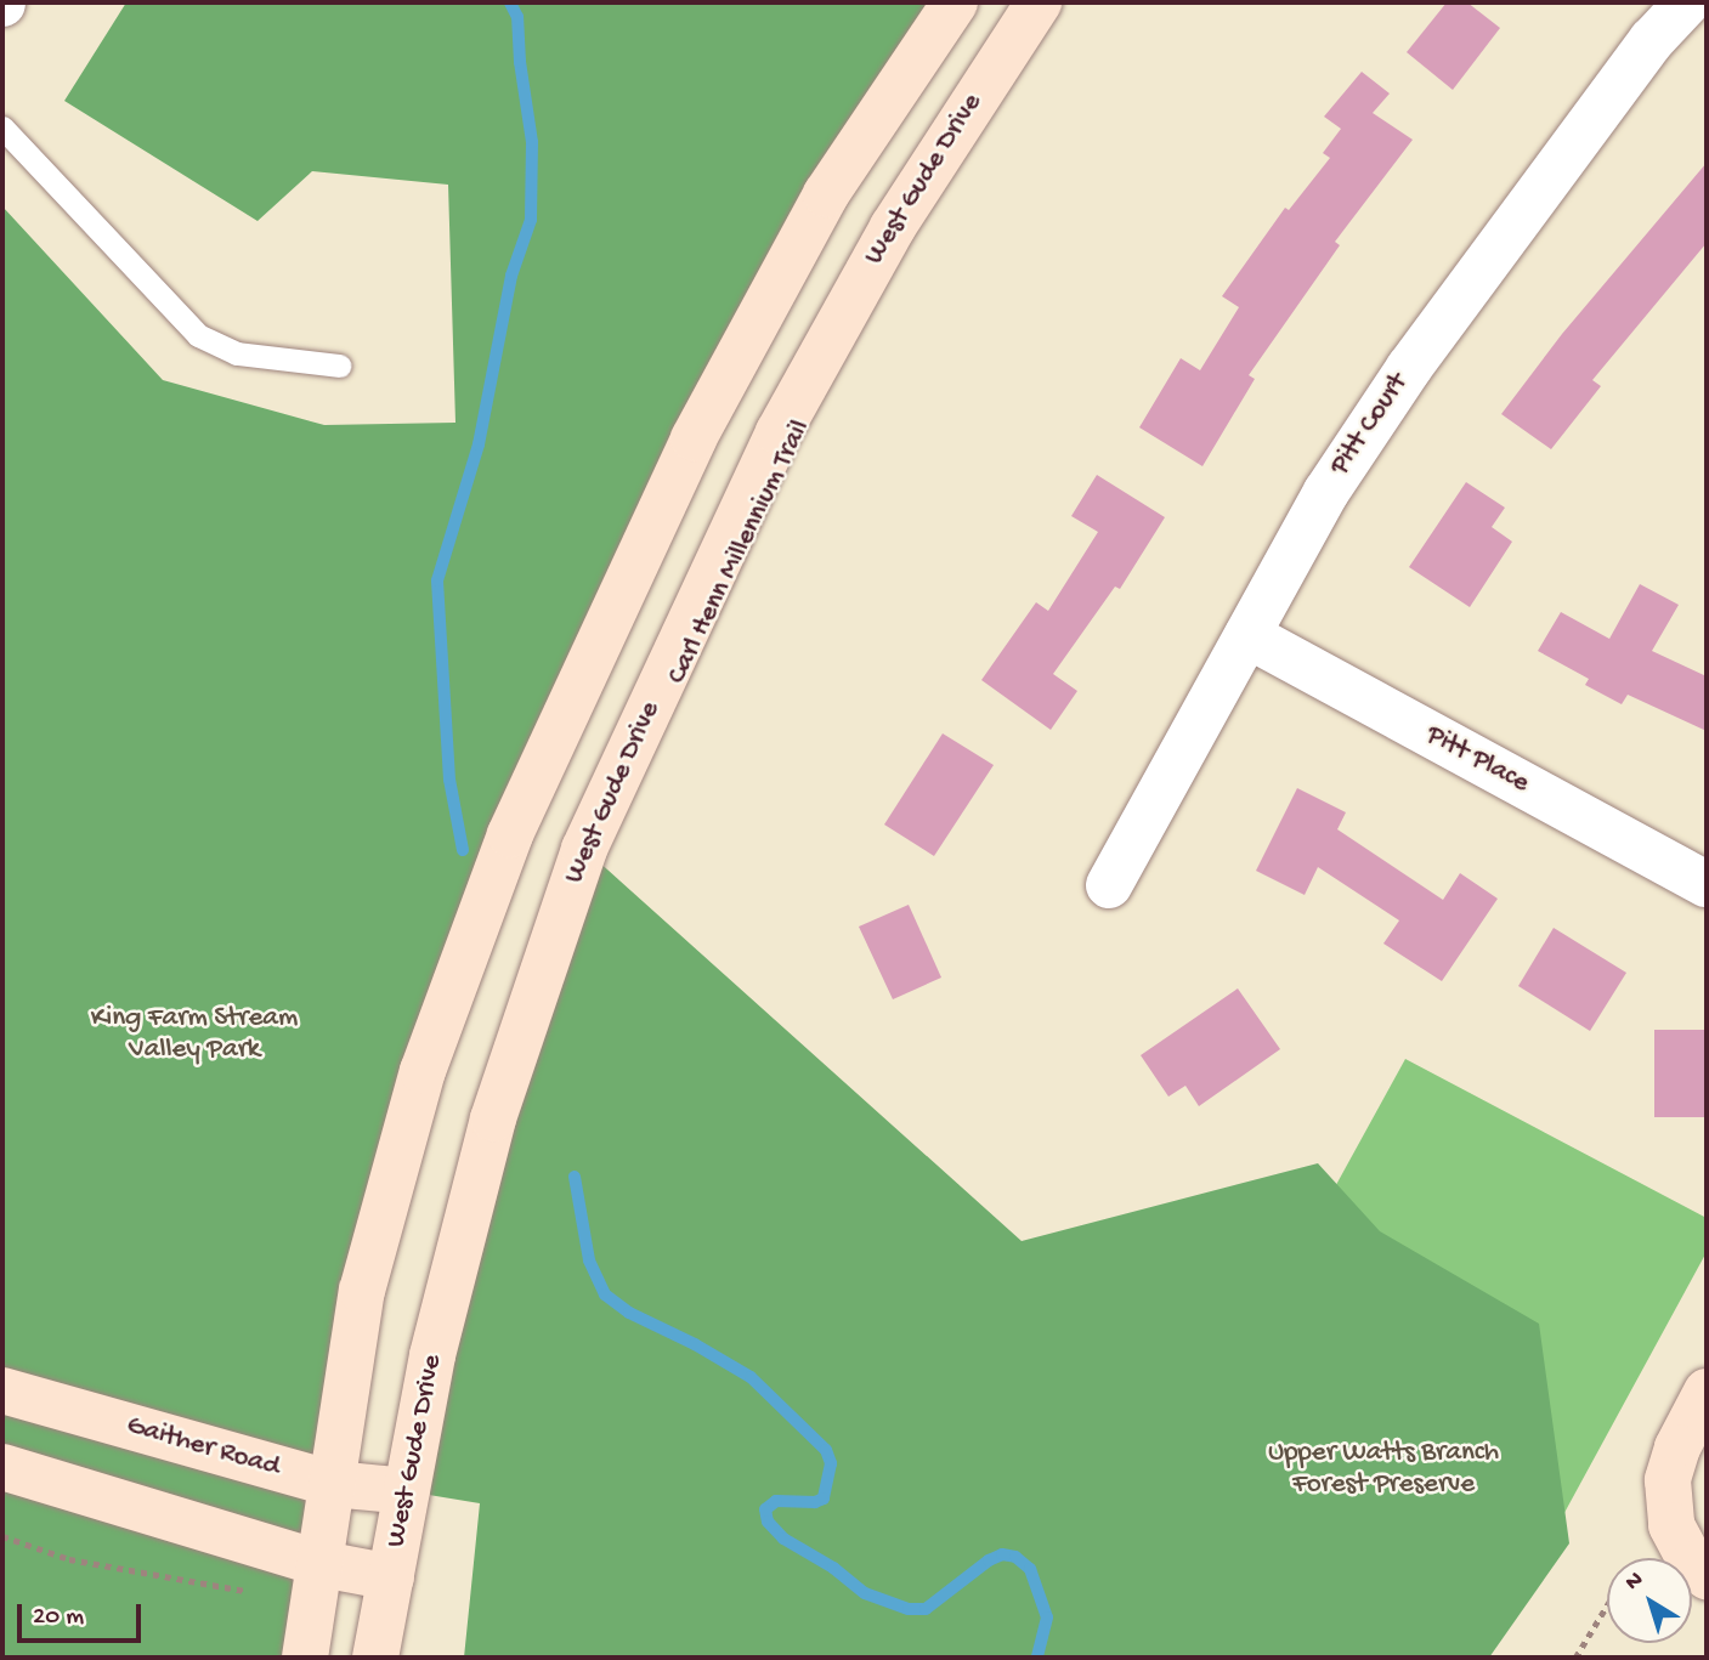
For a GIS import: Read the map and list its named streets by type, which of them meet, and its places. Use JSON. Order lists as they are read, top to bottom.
{
  "streets": {
    "main road": ["West Gude Drive", "Gaither Road"],
    "street": ["Pitt Court", "Pitt Place"]
  },
  "crossings": [
    ["West Gude Drive", "Gaither Road"],
    ["Pitt Court", "Pitt Place"]
  ],
  "parks": ["King Farm Stream Valley Park", "Upper Watts Branch Forest Preserve"],
  "scale_bar": "20 m",
  "north": "top left"
}
